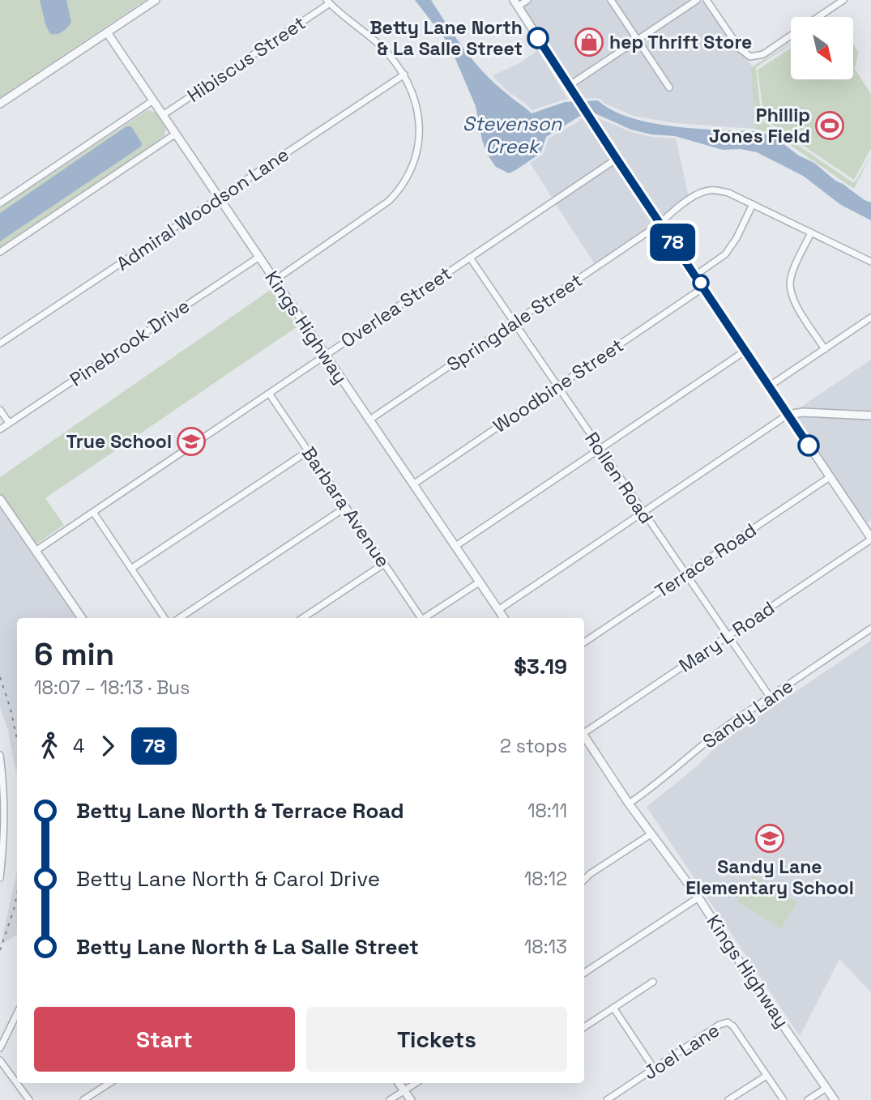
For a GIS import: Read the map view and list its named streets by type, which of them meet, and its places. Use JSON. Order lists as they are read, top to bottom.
{
  "streets": {
    "street": [
      "Hibiscus Street",
      "Admiral Woodson Lane",
      "Overlea Street",
      "Springdale Street",
      "Kings Highway",
      "Pinebrook Drive",
      "Woodbine Street",
      "Rollen Road",
      "Barbara Avenue",
      "Terrace Road",
      "Mary L Road",
      "Sandy Lane",
      "Joel Lane"
    ]
  },
  "crossings": [
    ["Hibiscus Street", "Kings Highway"],
    ["Admiral Woodson Lane", "Kings Highway"],
    ["Overlea Street", "Kings Highway"],
    ["Overlea Street", "Rollen Road"],
    ["Overlea Street", "Barbara Avenue"],
    ["Springdale Street", "Kings Highway"],
    ["Springdale Street", "Rollen Road"],
    ["Kings Highway", "Pinebrook Drive"],
    ["Kings Highway", "Woodbine Street"],
    ["Kings Highway", "Sandy Lane"],
    ["Woodbine Street", "Rollen Road"],
    ["Rollen Road", "Terrace Road"],
    ["Rollen Road", "Mary L Road"],
    ["Rollen Road", "Sandy Lane"]
  ],
  "water": ["Stevenson Creek"],
  "places": {
    "other": ["Betty Lane North & La Salle Street"],
    "shop": ["hep Thrift Store"],
    "sports": ["Phillip Jones Field"],
    "school or university": ["True School", "Sandy Lane Elementary School"]
  },
  "lines": ["bus line 78"],
  "north": "bottom right",
  "page": {
    "on_map": "78",
    "heading": ["6 min", "18:07 – 18:13 · Bus", "$3.19"],
    "legs": ["4", "78", "2 stops"],
    "list": [
      {
        "name": "Betty Lane North & Terrace Road",
        "value": "18:11"
      },
      {
        "name": "Betty Lane North & Carol Drive",
        "value": "18:12"
      },
      {
        "name": "Betty Lane North & La Salle Street",
        "value": "18:13"
      }
    ],
    "buttons": ["Start", "Tickets"]
  }
}
